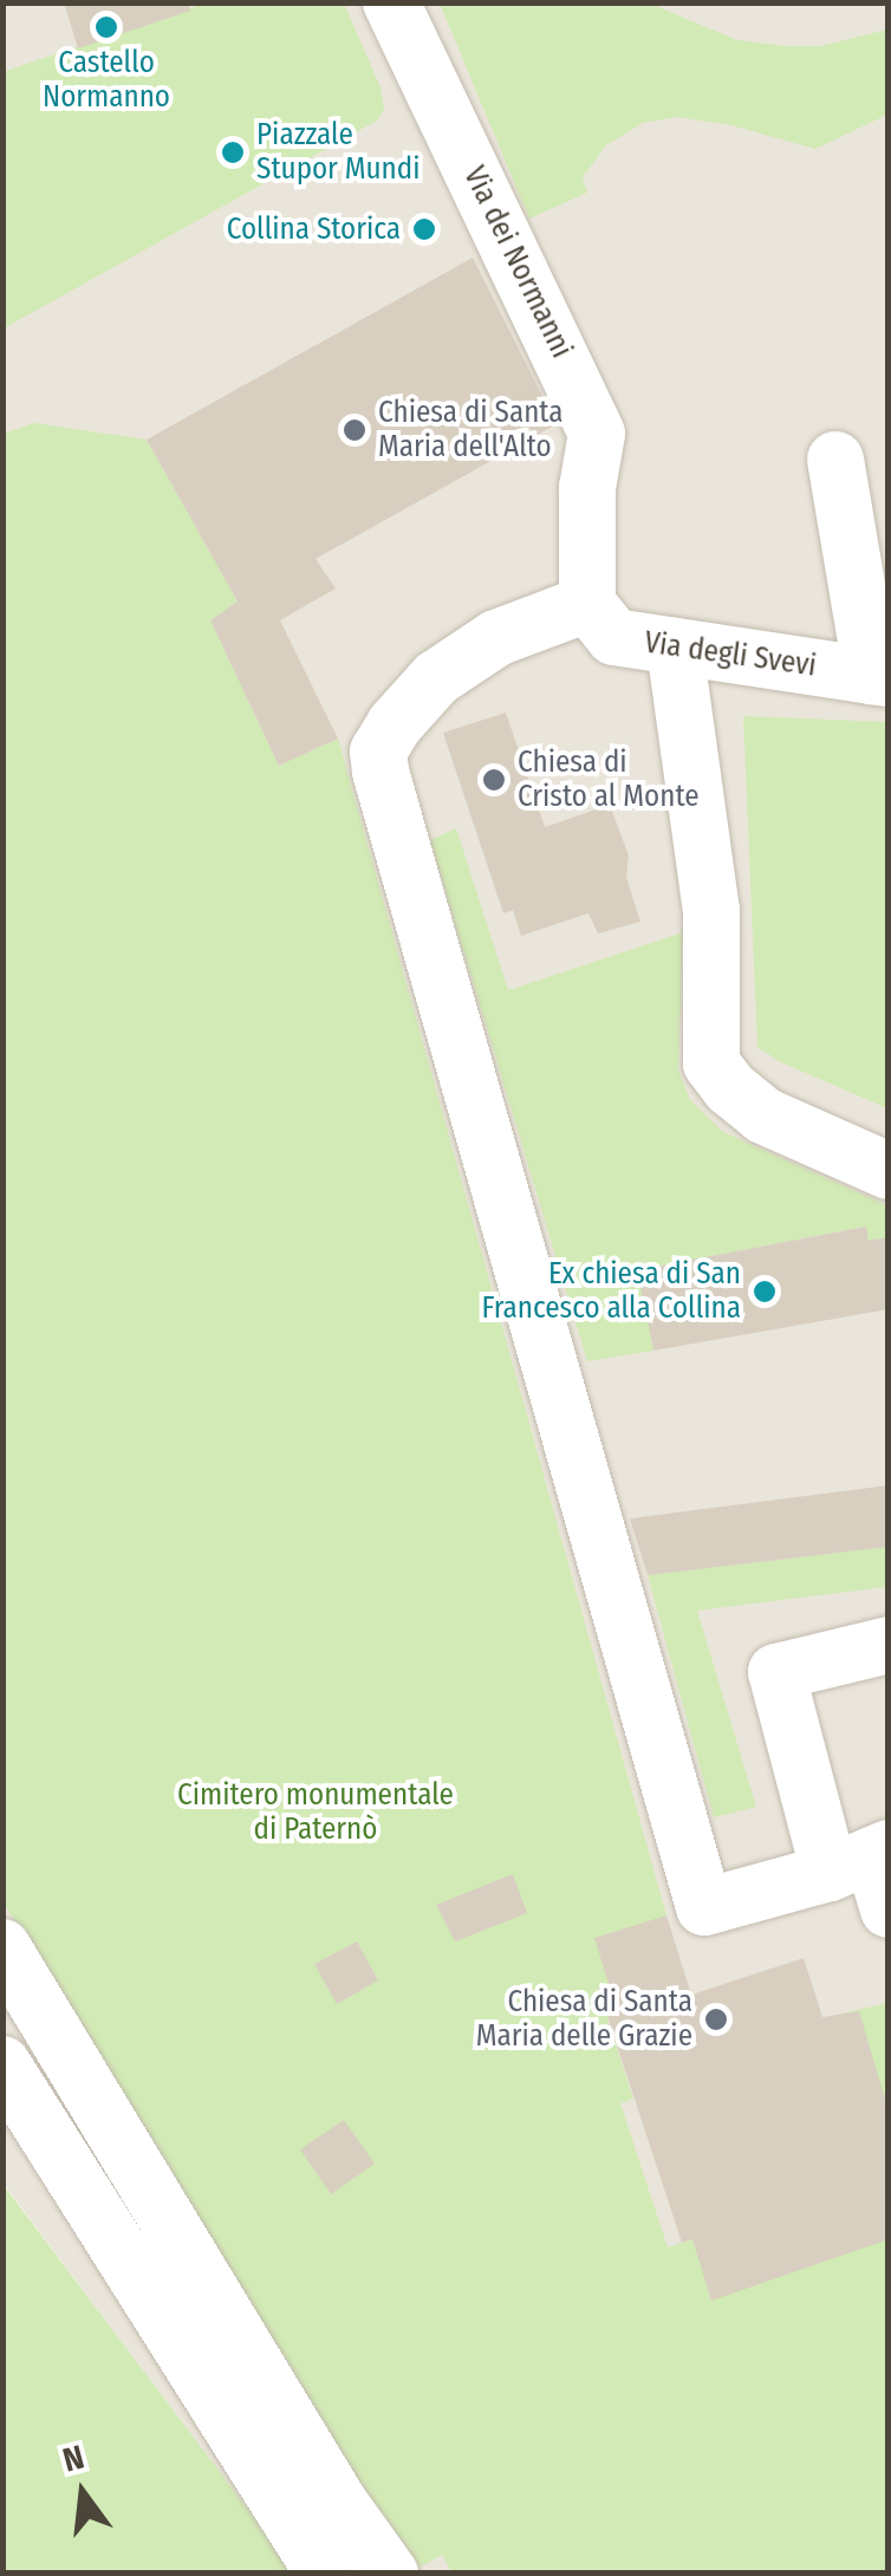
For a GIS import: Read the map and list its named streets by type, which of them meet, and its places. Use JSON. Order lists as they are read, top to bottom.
{
  "streets": {
    "street": ["Via dei Normanni", "Via degli Svevi"]
  },
  "crossings": [
    ["Via dei Normanni", "Via degli Svevi"]
  ],
  "parks": ["Cimitero monumentale di Paternò"],
  "places": [
    "Castello Normanno",
    "Piazzale Stupor Mundi",
    "Collina Storica",
    "Chiesa di Santa Maria dell'Alto",
    "Chiesa di Cristo al Monte",
    "Ex chiesa di San Francesco alla Collina",
    "Chiesa di Santa Maria delle Grazie"
  ],
  "north": "top"
}
